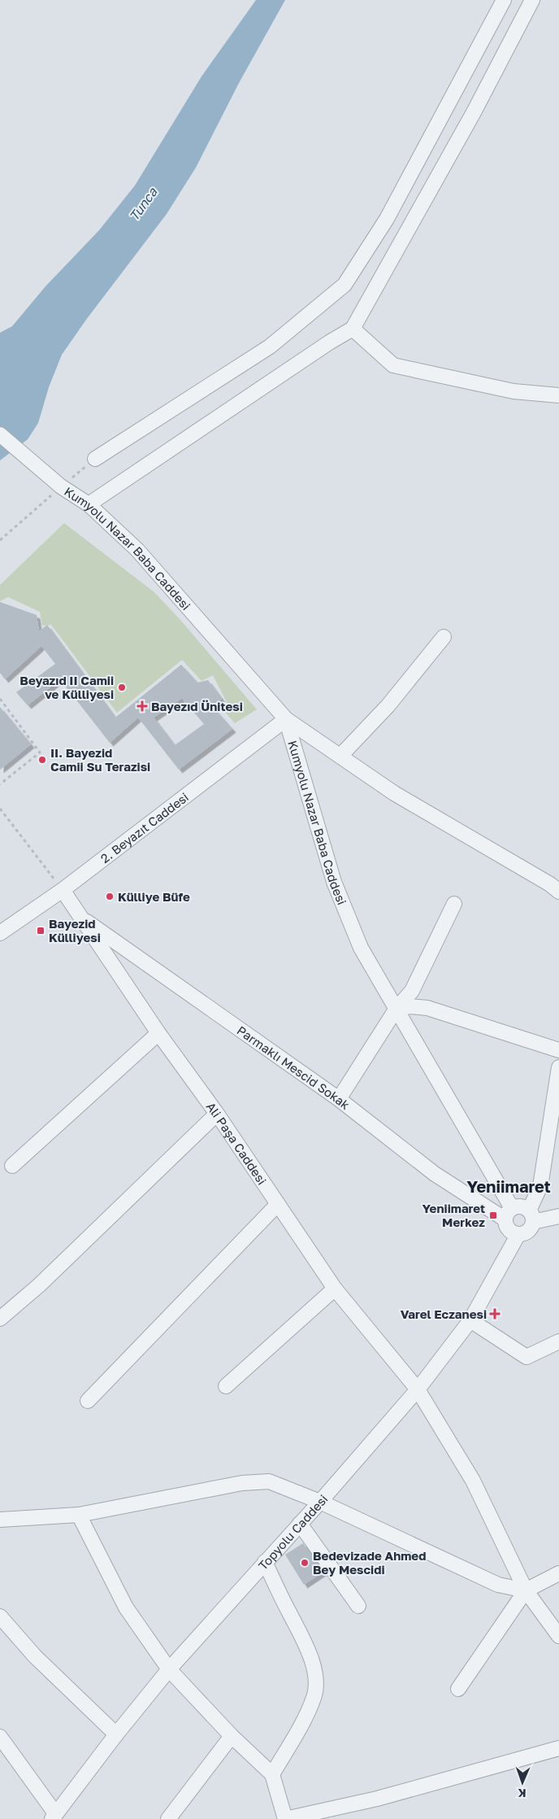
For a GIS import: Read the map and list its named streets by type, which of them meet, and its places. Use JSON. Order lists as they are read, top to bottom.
{
  "streets": {
    "street": [
      "Kumyolu Nazar Baba Caddesi",
      "2. Beyazıt Caddesi",
      "Parmaklı Mescid Sokak",
      "Ali Paşa Caddesi",
      "Topyolu Caddesi"
    ]
  },
  "crossings": [
    ["Kumyolu Nazar Baba Caddesi", "2. Beyazıt Caddesi"],
    ["Kumyolu Nazar Baba Caddesi", "Parmaklı Mescid Sokak"],
    ["Kumyolu Nazar Baba Caddesi", "Topyolu Caddesi"],
    ["2. Beyazıt Caddesi", "Ali Paşa Caddesi"],
    ["Parmaklı Mescid Sokak", "Ali Paşa Caddesi"],
    ["Parmaklı Mescid Sokak", "Topyolu Caddesi"],
    ["Ali Paşa Caddesi", "Topyolu Caddesi"]
  ],
  "districts": ["Yeniimaret"],
  "water": ["Tunca"],
  "places": {
    "other": [
      "Beyazıd II Camii ve Külliyesi",
      "II. Bayezid Camii Su Terazisi",
      "Külliye Büfe",
      "Bedevizade Ahmed Bey Mescidi"
    ],
    "health": ["Bayezıd Ünitesi", "Varel Eczanesi"],
    "transit": ["Bayezid Külliyesi", "Yeniimaret Merkez"]
  },
  "north": "bottom"
}
